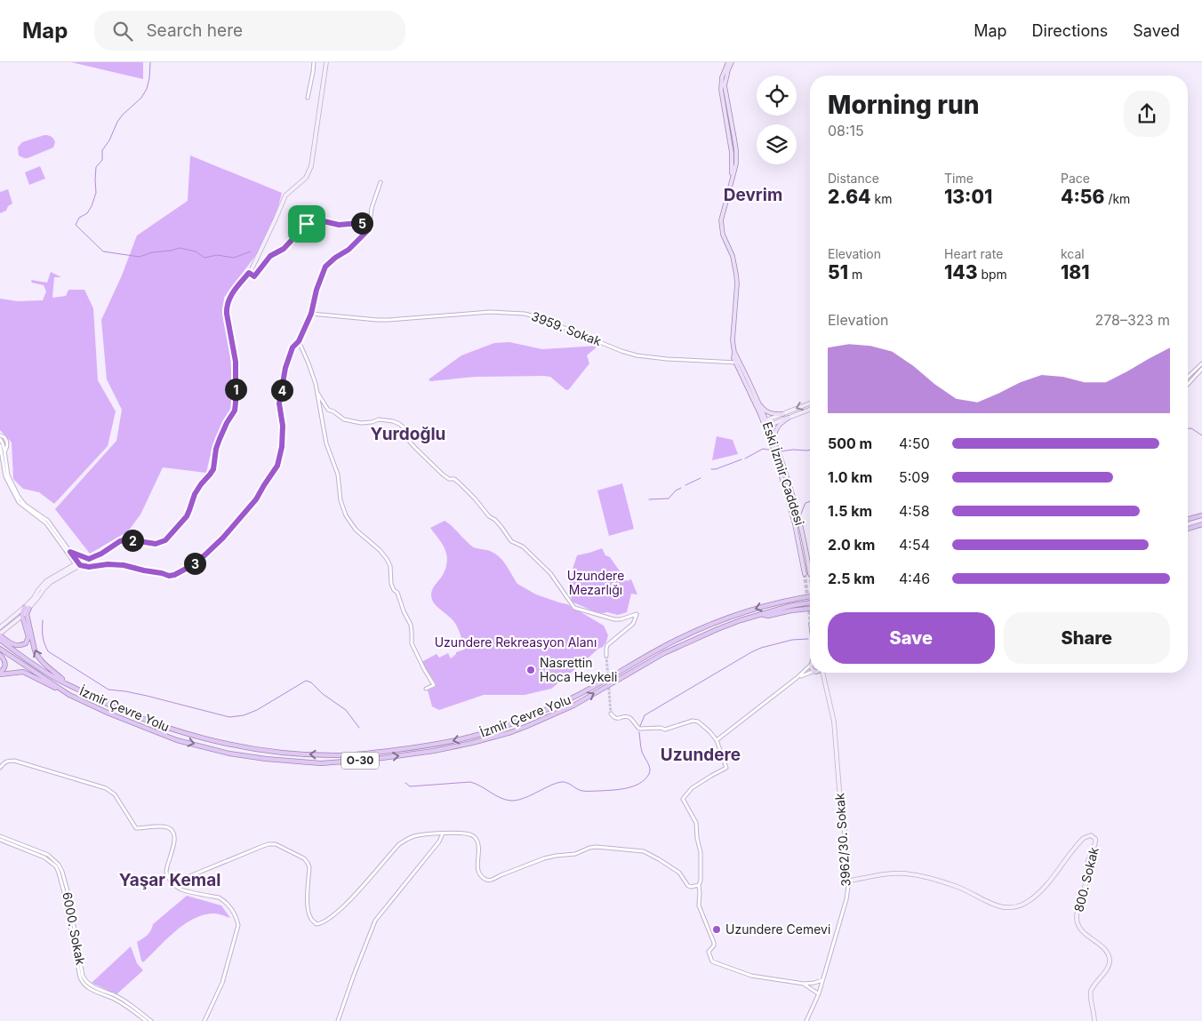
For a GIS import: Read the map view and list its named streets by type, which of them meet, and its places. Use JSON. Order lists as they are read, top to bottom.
{
  "streets": {
    "highway": ["İzmir Çevre Yolu", "O-30"],
    "main road": ["Eski İzmir Caddesi", "3962/30. Sokak", "800. Sokak"],
    "street": ["3959. Sokak", "6000. Sokak"]
  },
  "crossings": [
    ["3959. Sokak", "Eski İzmir Caddesi"],
    ["3962/30. Sokak", "800. Sokak"]
  ],
  "districts": [
    "Devrim",
    "Yurdoğlu",
    "Uzundere",
    "Yaşar Kemal"
  ],
  "parks": ["Uzundere Mezarlığı", "Uzundere Rekreasyon Alanı"],
  "places": ["Nasrettin Hoca Heykeli", "Uzundere Cemevi"],
  "page": {
    "header": "Map",
    "search": "Search here",
    "nav": ["Map", "Directions", "Saved"],
    "heading": ["Morning run", "08:15"],
    "stats": [
      ["Distance", "2.64 km"],
      ["Time", "13:01"],
      ["Pace", "4:56 /km"],
      ["Elevation", "51 m"],
      ["Heart rate", "143 bpm"],
      ["kcal", "181"]
    ],
    "pins": [
      "5",
      "1",
      "4",
      "2",
      "3"
    ],
    "chart": ["Elevation", "278–323 m"],
    "list": [
      {
        "name": "500 m",
        "note": "4:50"
      },
      {
        "name": "1.0 km",
        "note": "5:09"
      },
      {
        "name": "1.5 km",
        "note": "4:58"
      },
      {
        "name": "2.0 km",
        "note": "4:54"
      },
      {
        "name": "2.5 km",
        "note": "4:46"
      }
    ],
    "buttons": ["Save", "Share"]
  }
}
